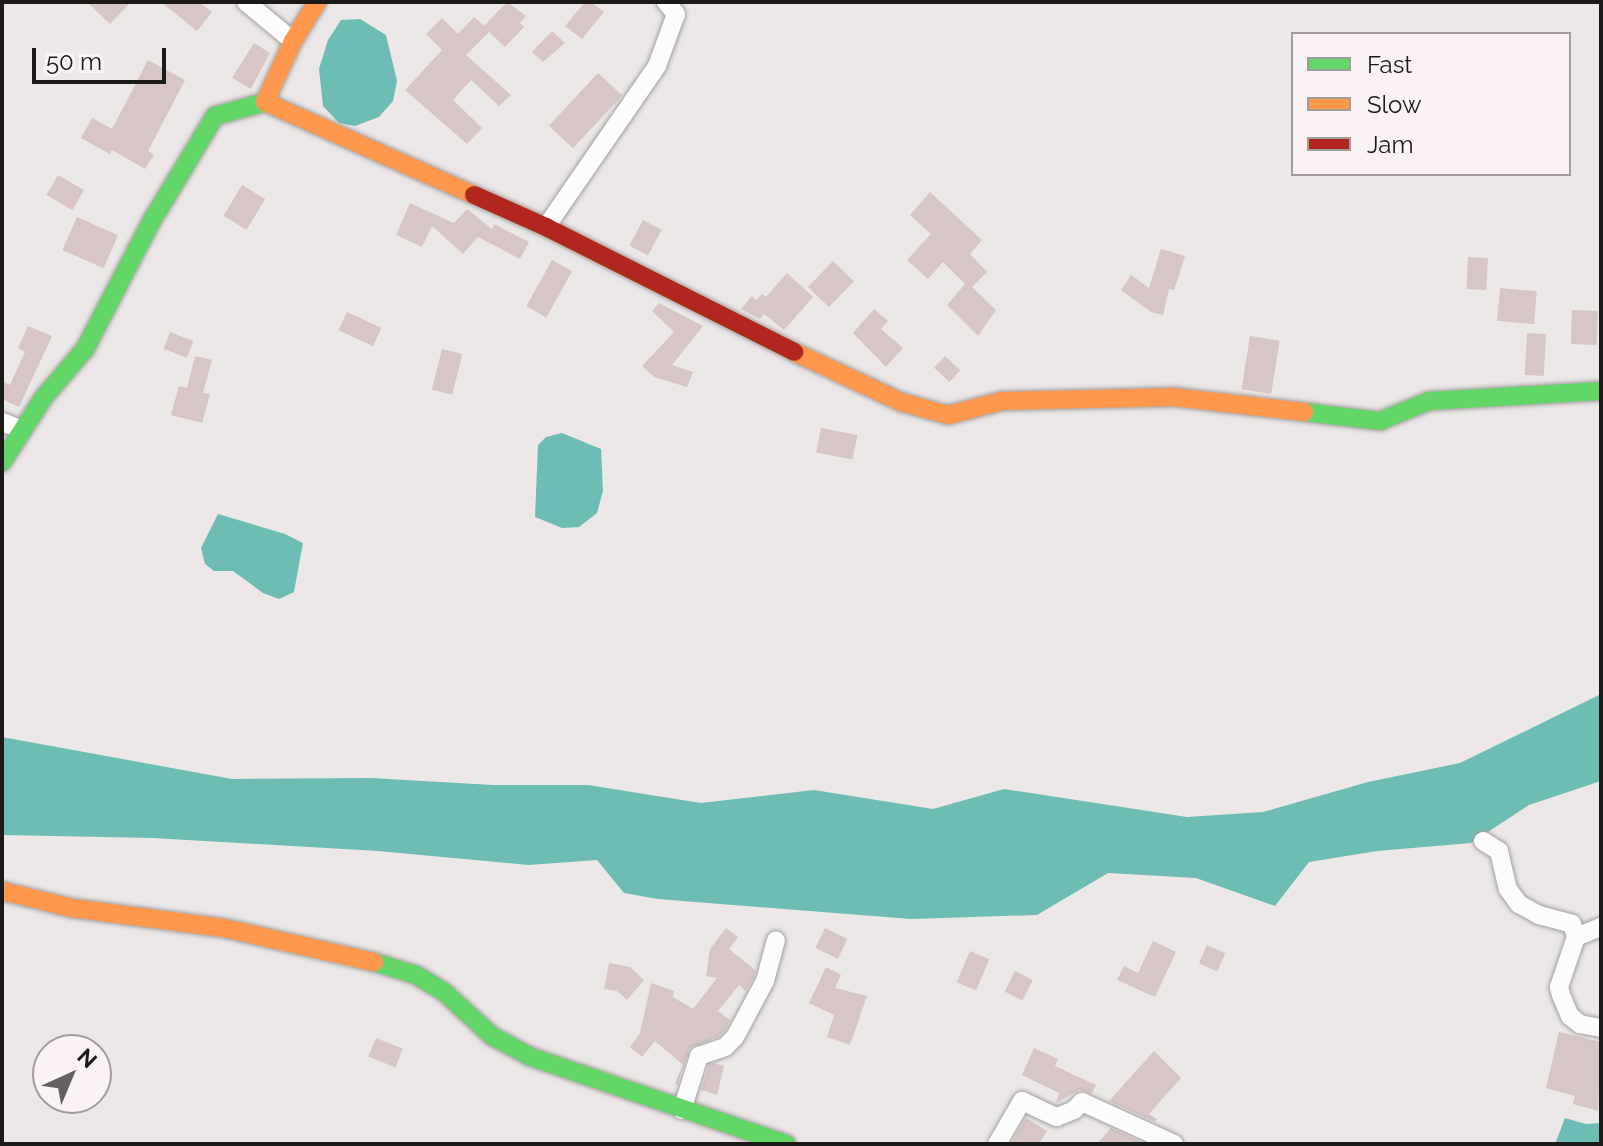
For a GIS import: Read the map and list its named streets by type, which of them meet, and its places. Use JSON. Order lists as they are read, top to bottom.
{
  "legend": ["Fast", "Slow", "Jam"],
  "scale_bar": "50 m",
  "north": "top right"
}
